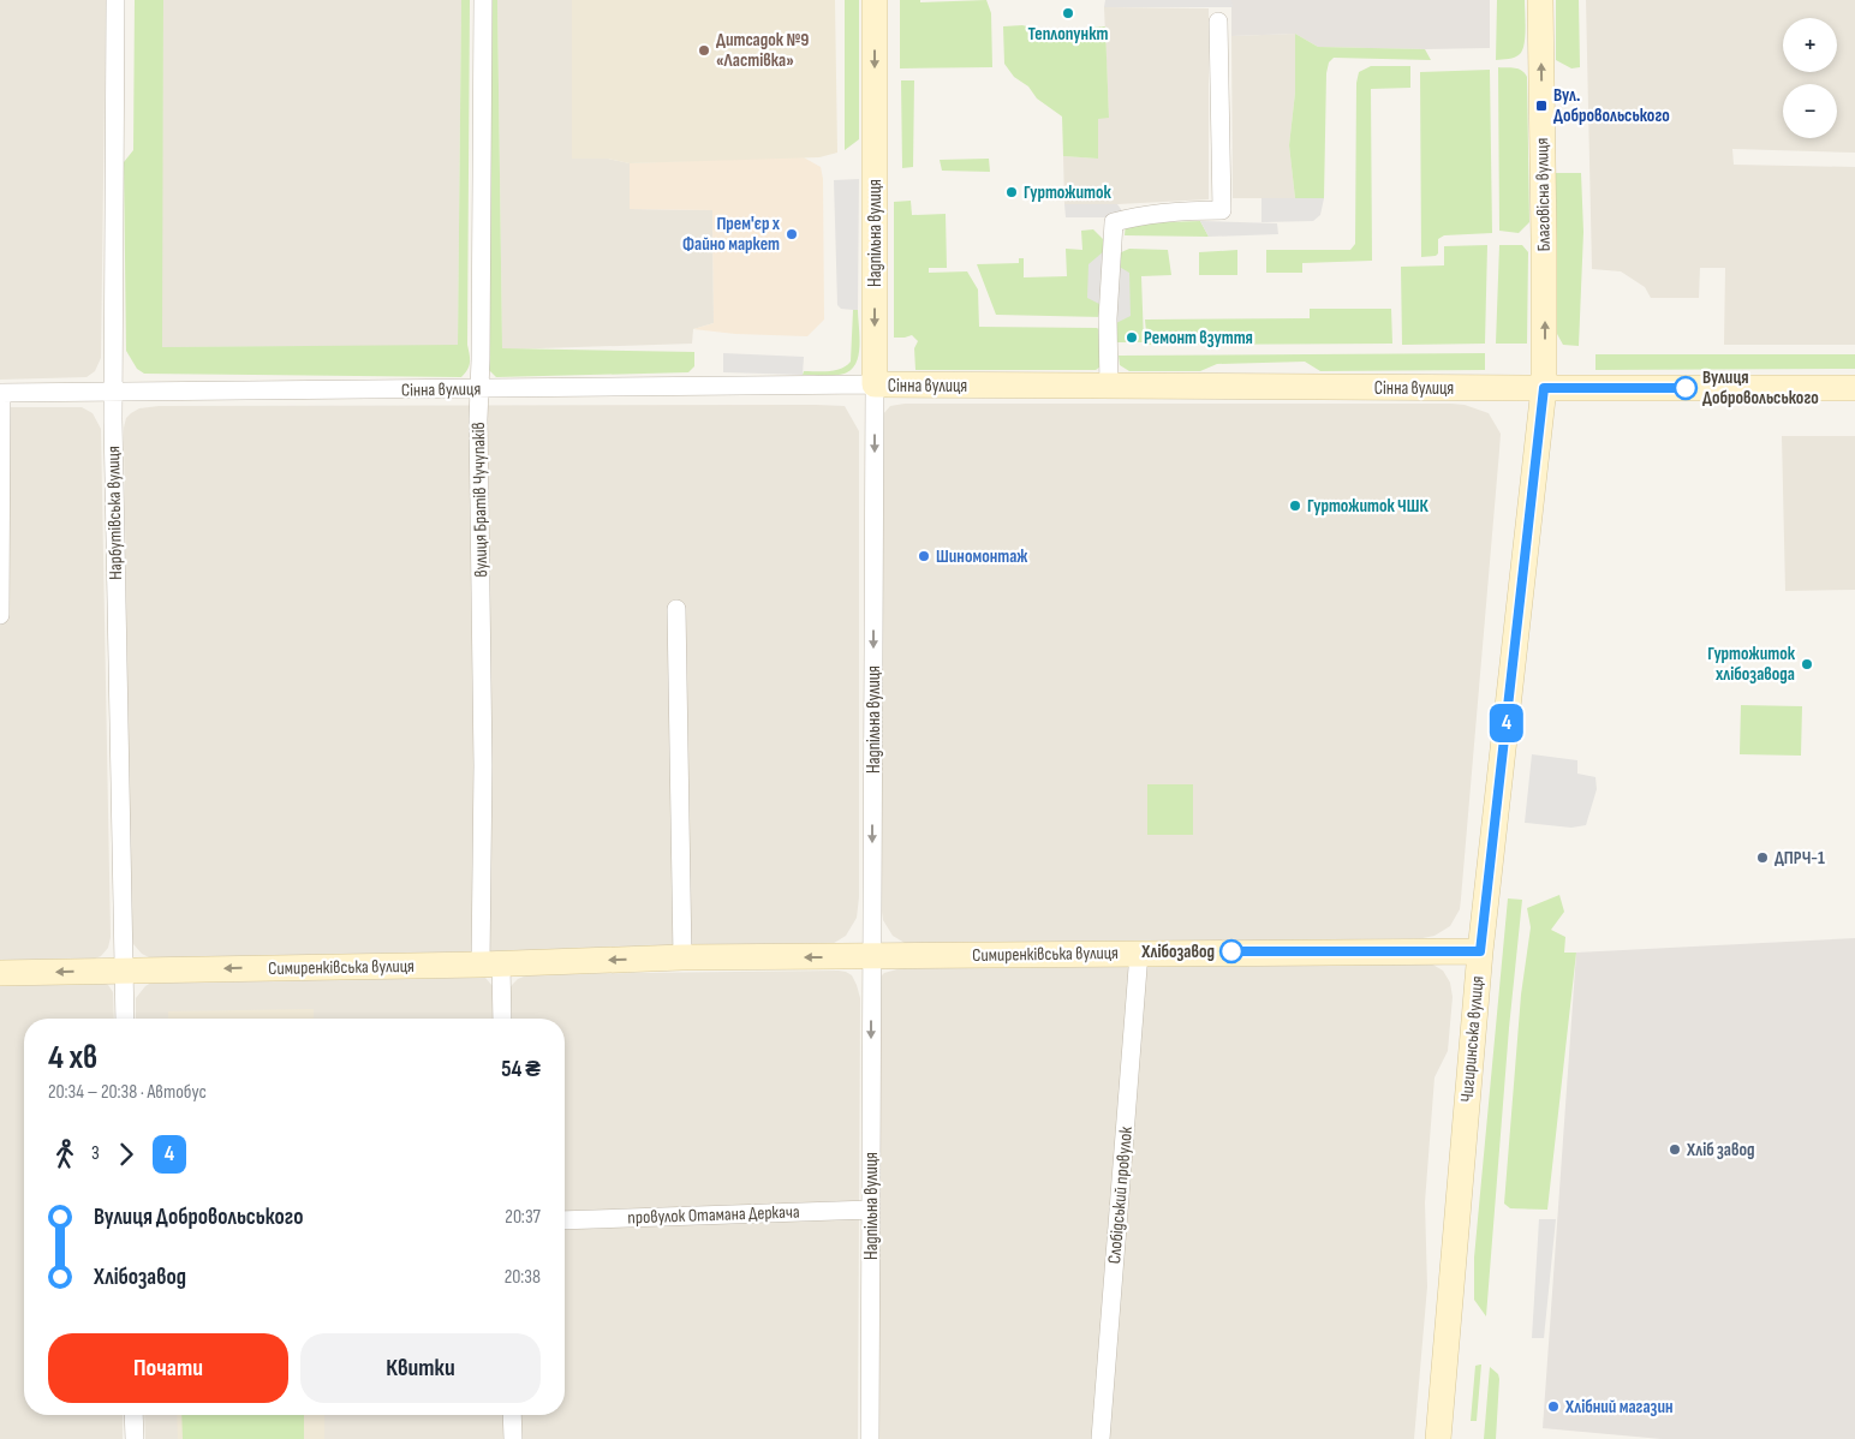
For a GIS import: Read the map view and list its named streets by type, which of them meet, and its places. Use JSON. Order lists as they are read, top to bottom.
{
  "streets": {
    "main road": [
      "Благовісна вулиця",
      "Надпільна вулиця",
      "Сінна вулиця",
      "Симиренківська вулиця",
      "Чигиринська вулиця"
    ],
    "street": [
      "вулиця Братів Чучупаків",
      "Нарбутівська вулиця",
      "Слобідський провулок",
      "провулок Отамана Деркача"
    ]
  },
  "crossings": [
    ["Благовісна вулиця", "Сінна вулиця"],
    ["Благовісна вулиця", "Чигиринська вулиця"],
    ["Надпільна вулиця", "Сінна вулиця"],
    ["Надпільна вулиця", "Симиренківська вулиця"],
    ["Надпільна вулиця", "провулок Отамана Деркача"],
    ["Сінна вулиця", "вулиця Братів Чучупаків"],
    ["Сінна вулиця", "Нарбутівська вулиця"],
    ["Сінна вулиця", "Чигиринська вулиця"],
    ["вулиця Братів Чучупаків", "Симиренківська вулиця"],
    ["Нарбутівська вулиця", "Симиренківська вулиця"],
    ["Симиренківська вулиця", "Чигиринська вулиця"],
    ["Симиренківська вулиця", "Слобідський провулок"]
  ],
  "one_way": ["Благовісна вулиця", "Надпільна вулиця", "Симиренківська вулиця"],
  "places": {
    "other": [
      "Теплопункт",
      "Дитсадок №9 «Ластівка»",
      "Гуртожиток",
      "Прем'єр х Файно маркет",
      "Ремонт взуття",
      "Вулиця Добровольського",
      "Гуртожиток ЧШК",
      "Шиномонтаж",
      "Гуртожиток хлібозавода",
      "ДПРЧ-1",
      "Хлібозавод",
      "Хліб завод",
      "Хлібний магазин"
    ],
    "transit": ["Вул. Добровольського"]
  },
  "lines": ["bus line 4"],
  "page": {
    "on_map": "4",
    "map_buttons": ["+", "−"],
    "heading": ["4 хв", "20:34 – 20:38 · Автобус", "54 ₴"],
    "legs": ["3", "4"],
    "list": [
      {
        "name": "Вулиця Добровольського",
        "value": "20:37"
      },
      {
        "name": "Хлібозавод",
        "value": "20:38"
      }
    ],
    "buttons": ["Почати", "Квитки"]
  }
}
